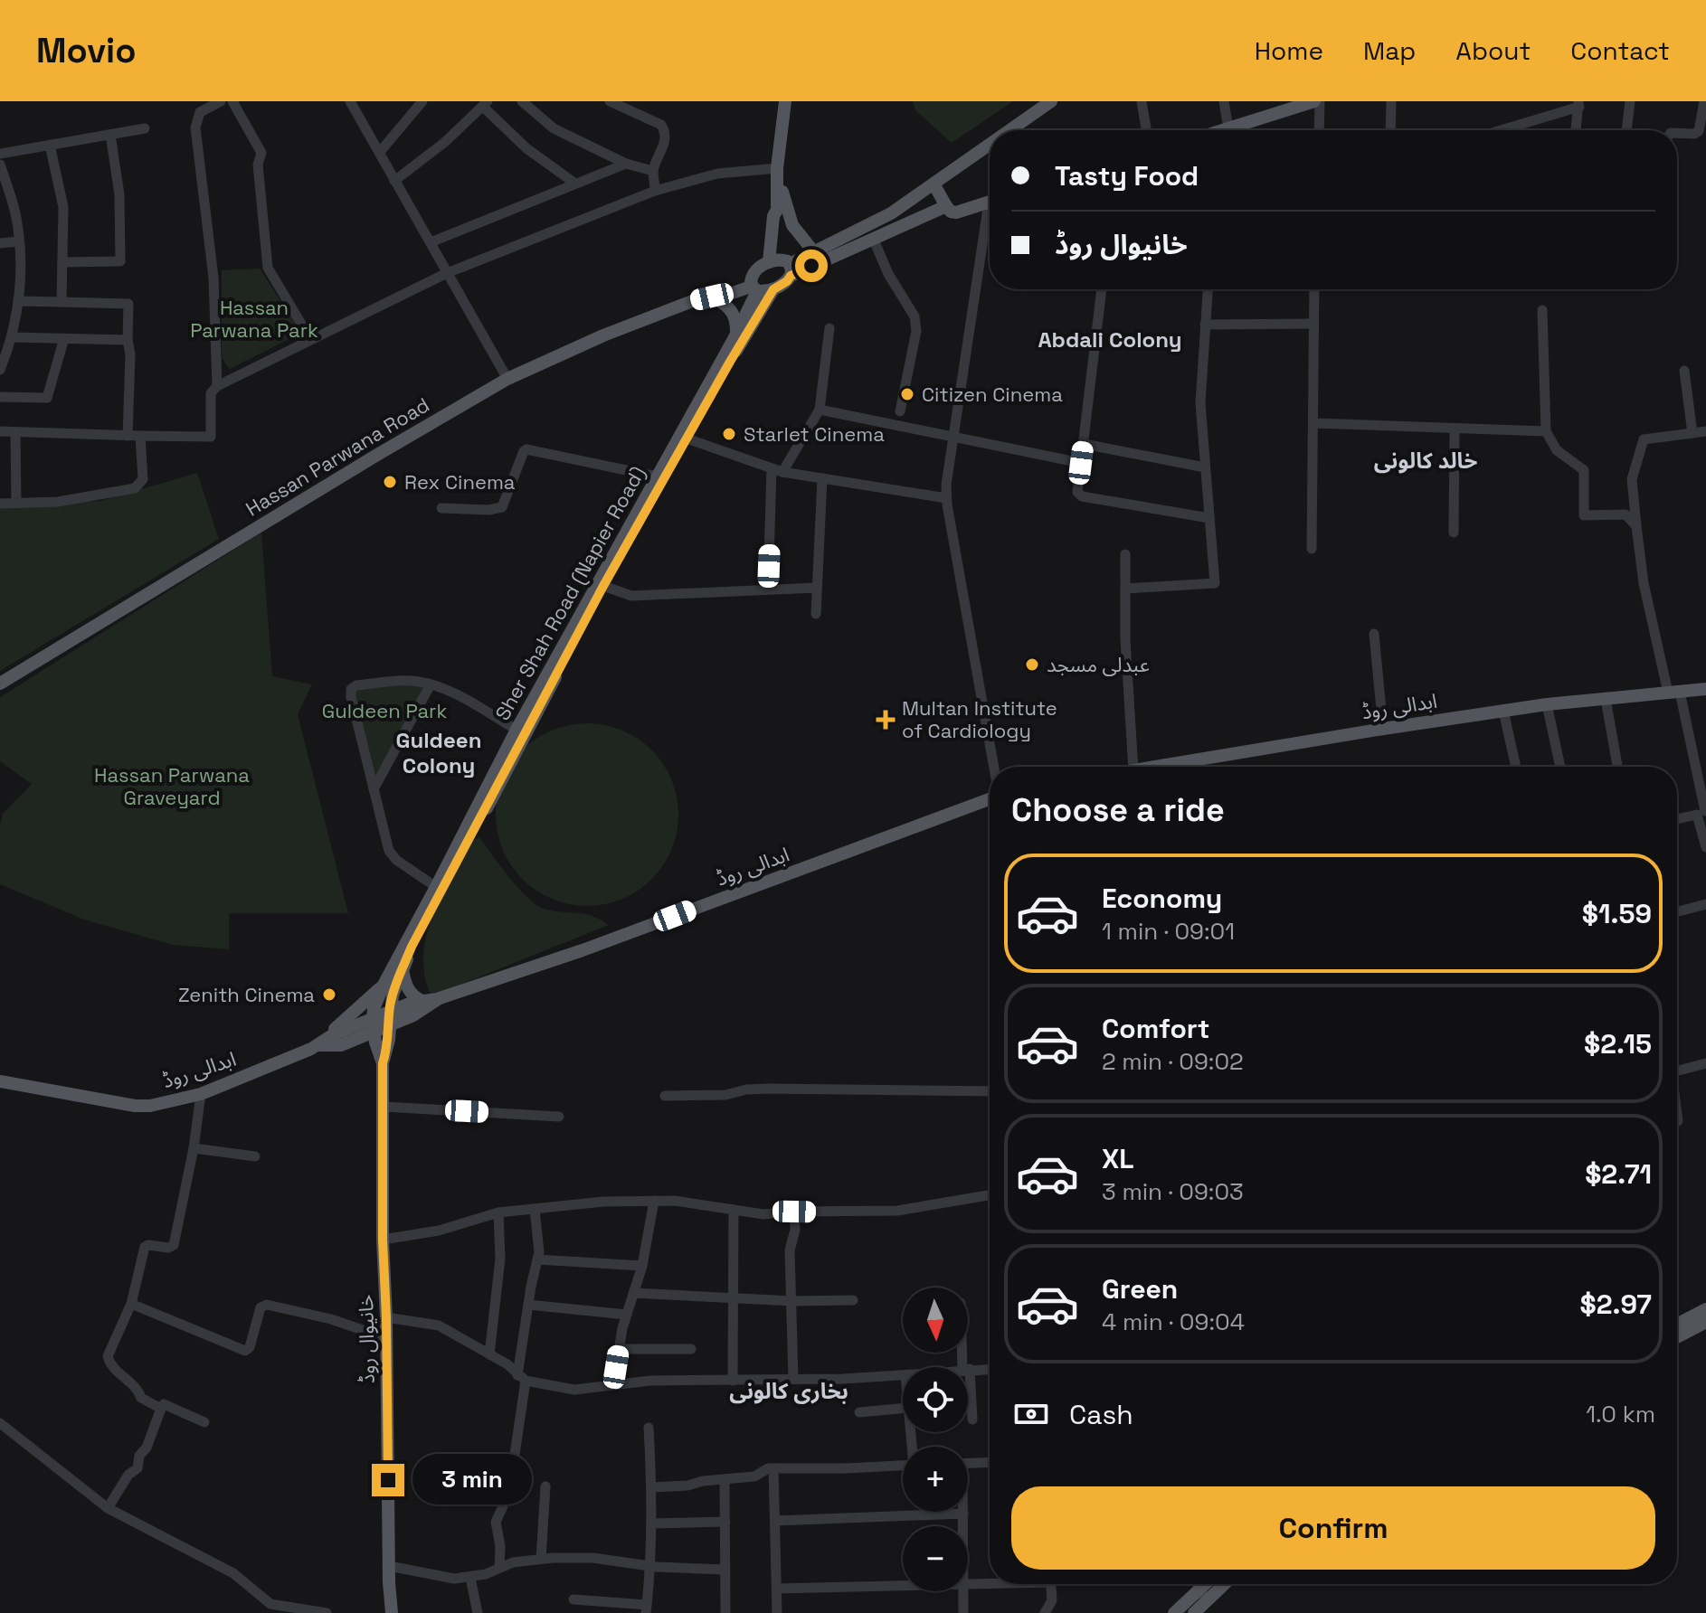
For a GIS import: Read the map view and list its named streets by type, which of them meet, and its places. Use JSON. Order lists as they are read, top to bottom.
{
  "streets": {
    "main road": [
      "Hassan Parwana Road",
      "Sher Shah Road (Napier Road)",
      "ابدالی روڈ",
      "خانیوال روڈ"
    ]
  },
  "crossings": [
    ["Sher Shah Road (Napier Road)", "خانیوال روڈ"]
  ],
  "districts": [
    "Abdali Colony",
    "خالد کالونی",
    "Guldeen Colony",
    "بخاری کالونی"
  ],
  "parks": ["Hassan Parwana Park", "Guldeen Park", "Hassan Parwana Graveyard"],
  "places": {
    "other": [
      "Citizen Cinema",
      "Starlet Cinema",
      "Rex Cinema",
      "عبدلی مسجد",
      "Zenith Cinema"
    ],
    "health": ["Multan Institute of Cardiology"]
  },
  "north": "bottom",
  "page": {
    "header": "Movio",
    "nav": [
      "Home",
      "Map",
      "About",
      "Contact"
    ],
    "banner": ["Tasty Food", "خانیوال روڈ"],
    "heading": "Choose a ride",
    "list": [
      {
        "name": "Economy",
        "note": "1 min · 09:01",
        "value": "$1.59"
      },
      {
        "name": "Comfort",
        "note": "2 min · 09:02",
        "value": "$2.15"
      },
      {
        "name": "XL",
        "note": "3 min · 09:03",
        "value": "$2.71"
      },
      {
        "name": "Green",
        "note": "4 min · 09:04",
        "value": "$2.97"
      }
    ],
    "map_buttons": ["+", "−"],
    "pay": ["Cash", "1.0 km"],
    "bubble": "3 min",
    "buttons": "Confirm"
  }
}
